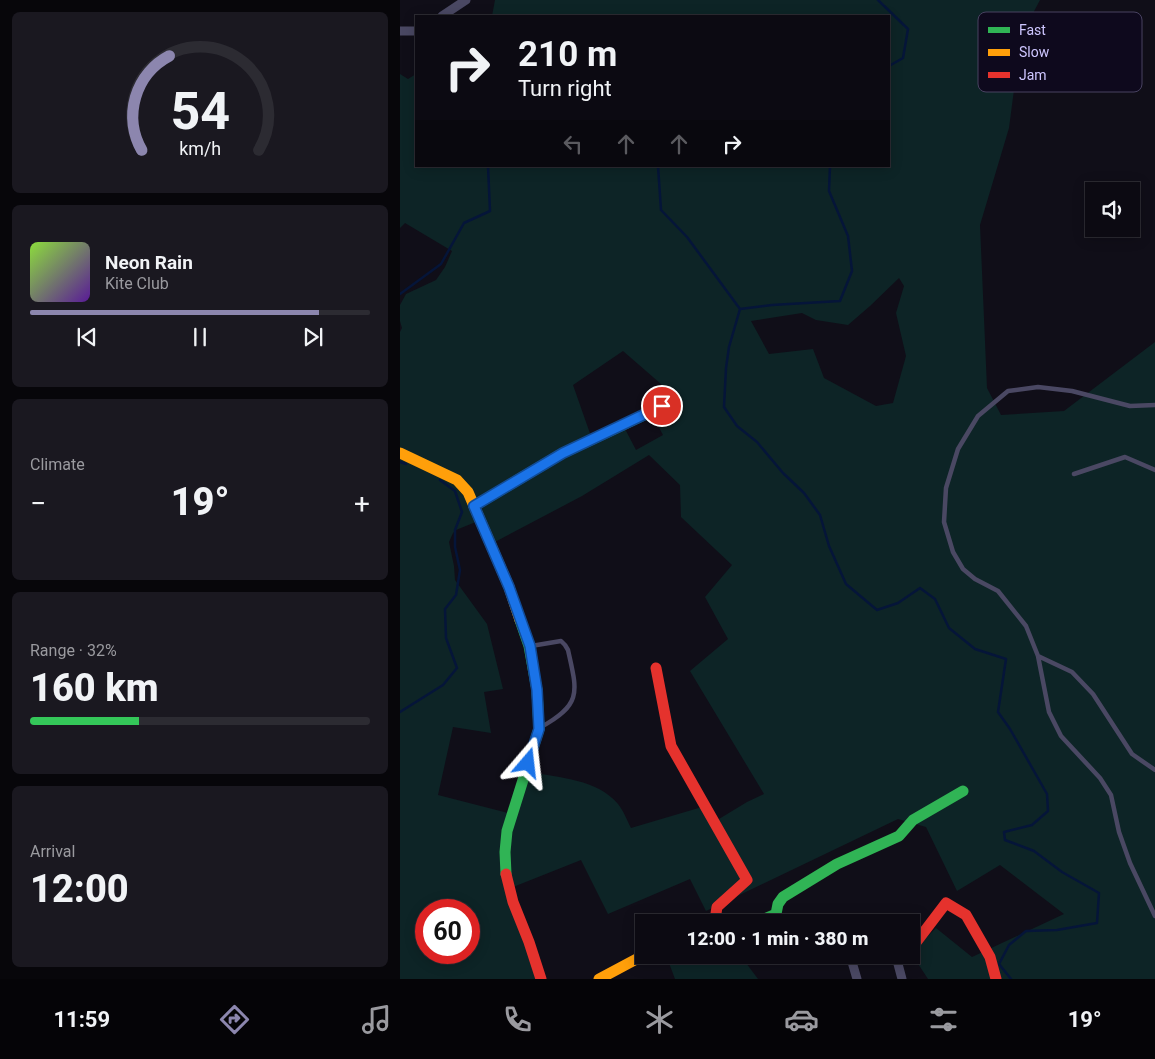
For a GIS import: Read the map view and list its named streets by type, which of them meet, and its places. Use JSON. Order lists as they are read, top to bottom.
{
  "legend": ["Fast", "Slow", "Jam"],
  "page": {
    "turn": ["210 m", "Turn right"],
    "song": ["Neon Rain", "Kite Club"],
    "tile": [
      "Climate",
      ["Range · 32%", "160 km"],
      ["Arrival", "12:00"]
    ],
    "heat": ["−", "19°", "+"],
    "limit": "60",
    "trip": "12:00 · 1 min · 380 m",
    "tabs": ["11:59", "19°"],
    "gauge": ["54", "km/h"]
  }
}
